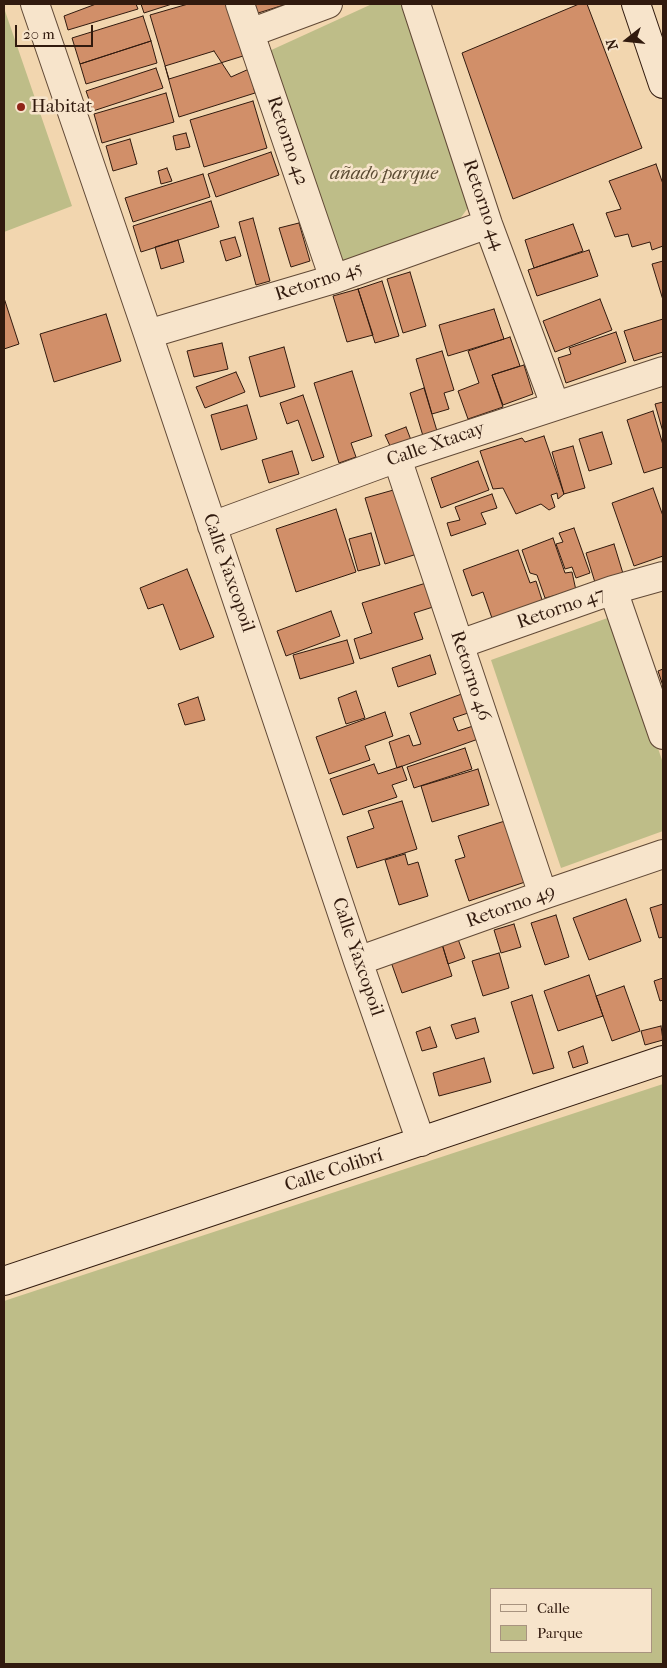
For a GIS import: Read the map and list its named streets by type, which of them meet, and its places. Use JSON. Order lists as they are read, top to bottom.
{
  "streets": {
    "street": [
      "Retorno 42",
      "Retorno 44",
      "Retorno 45",
      "Calle Xtacay",
      "Calle Yaxcopoil",
      "Retorno 47",
      "Retorno 46",
      "Retorno 49",
      "Calle Colibrí"
    ]
  },
  "crossings": [
    ["Retorno 42", "Retorno 45"],
    ["Retorno 44", "Retorno 45"],
    ["Retorno 44", "Calle Xtacay"],
    ["Retorno 45", "Calle Yaxcopoil"],
    ["Calle Xtacay", "Calle Yaxcopoil"],
    ["Calle Xtacay", "Retorno 46"],
    ["Calle Yaxcopoil", "Retorno 49"],
    ["Calle Yaxcopoil", "Calle Colibrí"],
    ["Retorno 47", "Retorno 46"],
    ["Retorno 46", "Retorno 49"]
  ],
  "parks": ["añado parque"],
  "places": ["Habitat"],
  "legend": ["Calle", "Parque"],
  "scale_bar": "20 m",
  "north": "left"
}
